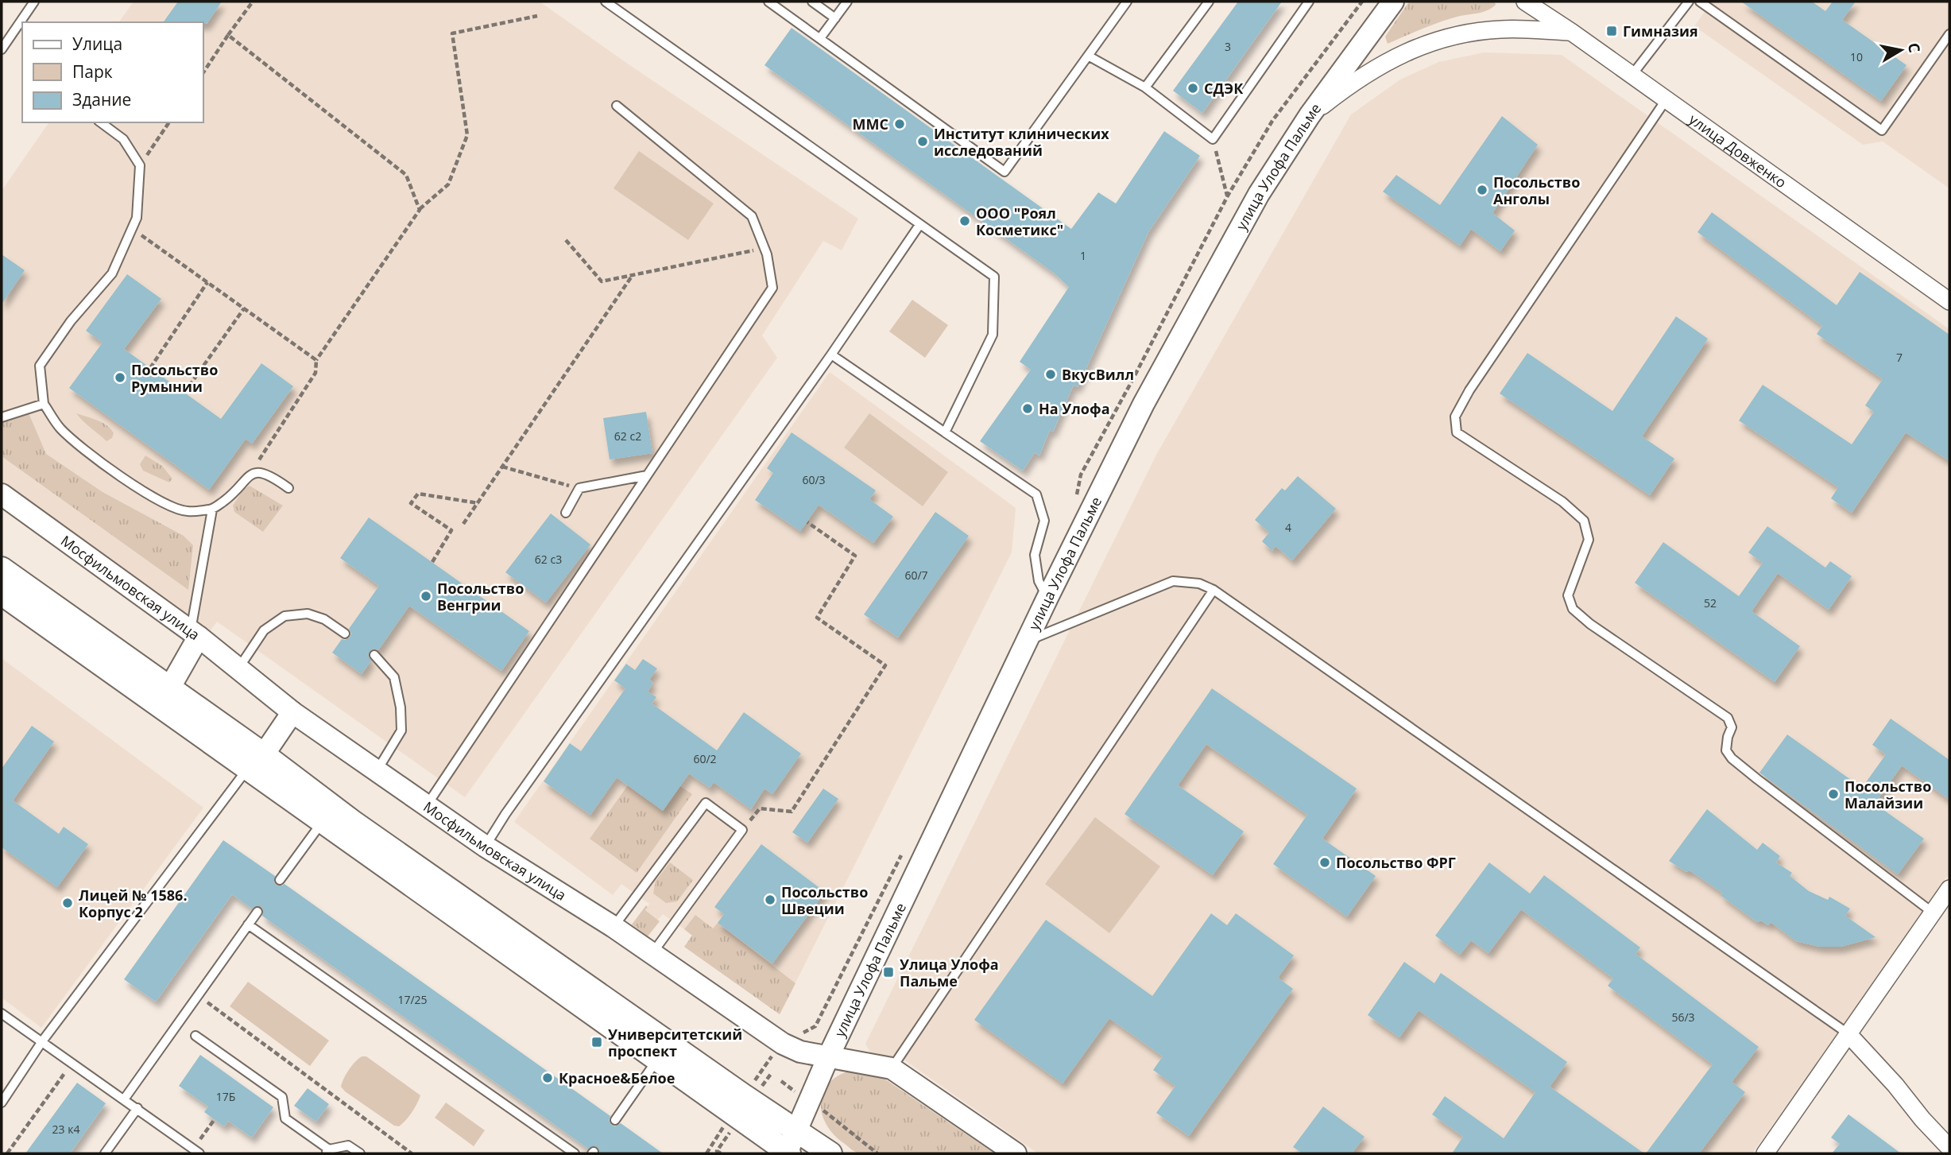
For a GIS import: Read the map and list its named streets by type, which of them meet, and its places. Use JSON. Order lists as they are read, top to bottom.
{
  "streets": {
    "street": ["улица Довженко", "улица Улофа Пальме", "Мосфильмовская улица"]
  },
  "crossings": [
    ["улица Улофа Пальме", "Мосфильмовская улица"]
  ],
  "places": {
    "transit": ["Гимназия", "Улица Улофа Пальме", "Университетский проспект"],
    "other": [
      "СДЭК",
      "ММС",
      "Институт клинических исследований",
      "Посольство Анголы",
      "ООО \"Роял Косметикс\"",
      "ВкусВилл",
      "Посольство Румынии",
      "На Улофа",
      "Посольство Венгрии",
      "Посольство Малайзии",
      "Посольство ФРГ",
      "Посольство Швеции",
      "Лицей № 1586. Корпус 2",
      "Красное&Белое"
    ]
  },
  "house_numbers": [
    "3",
    "10",
    "1",
    "7",
    "62 с2",
    "60/3",
    "4",
    "62 с3",
    "60/7",
    "52",
    "60/2",
    "17/25",
    "56/3",
    "17Б",
    "23 к4"
  ],
  "legend": ["Улица", "Парк", "Здание"],
  "north": "right"
}
